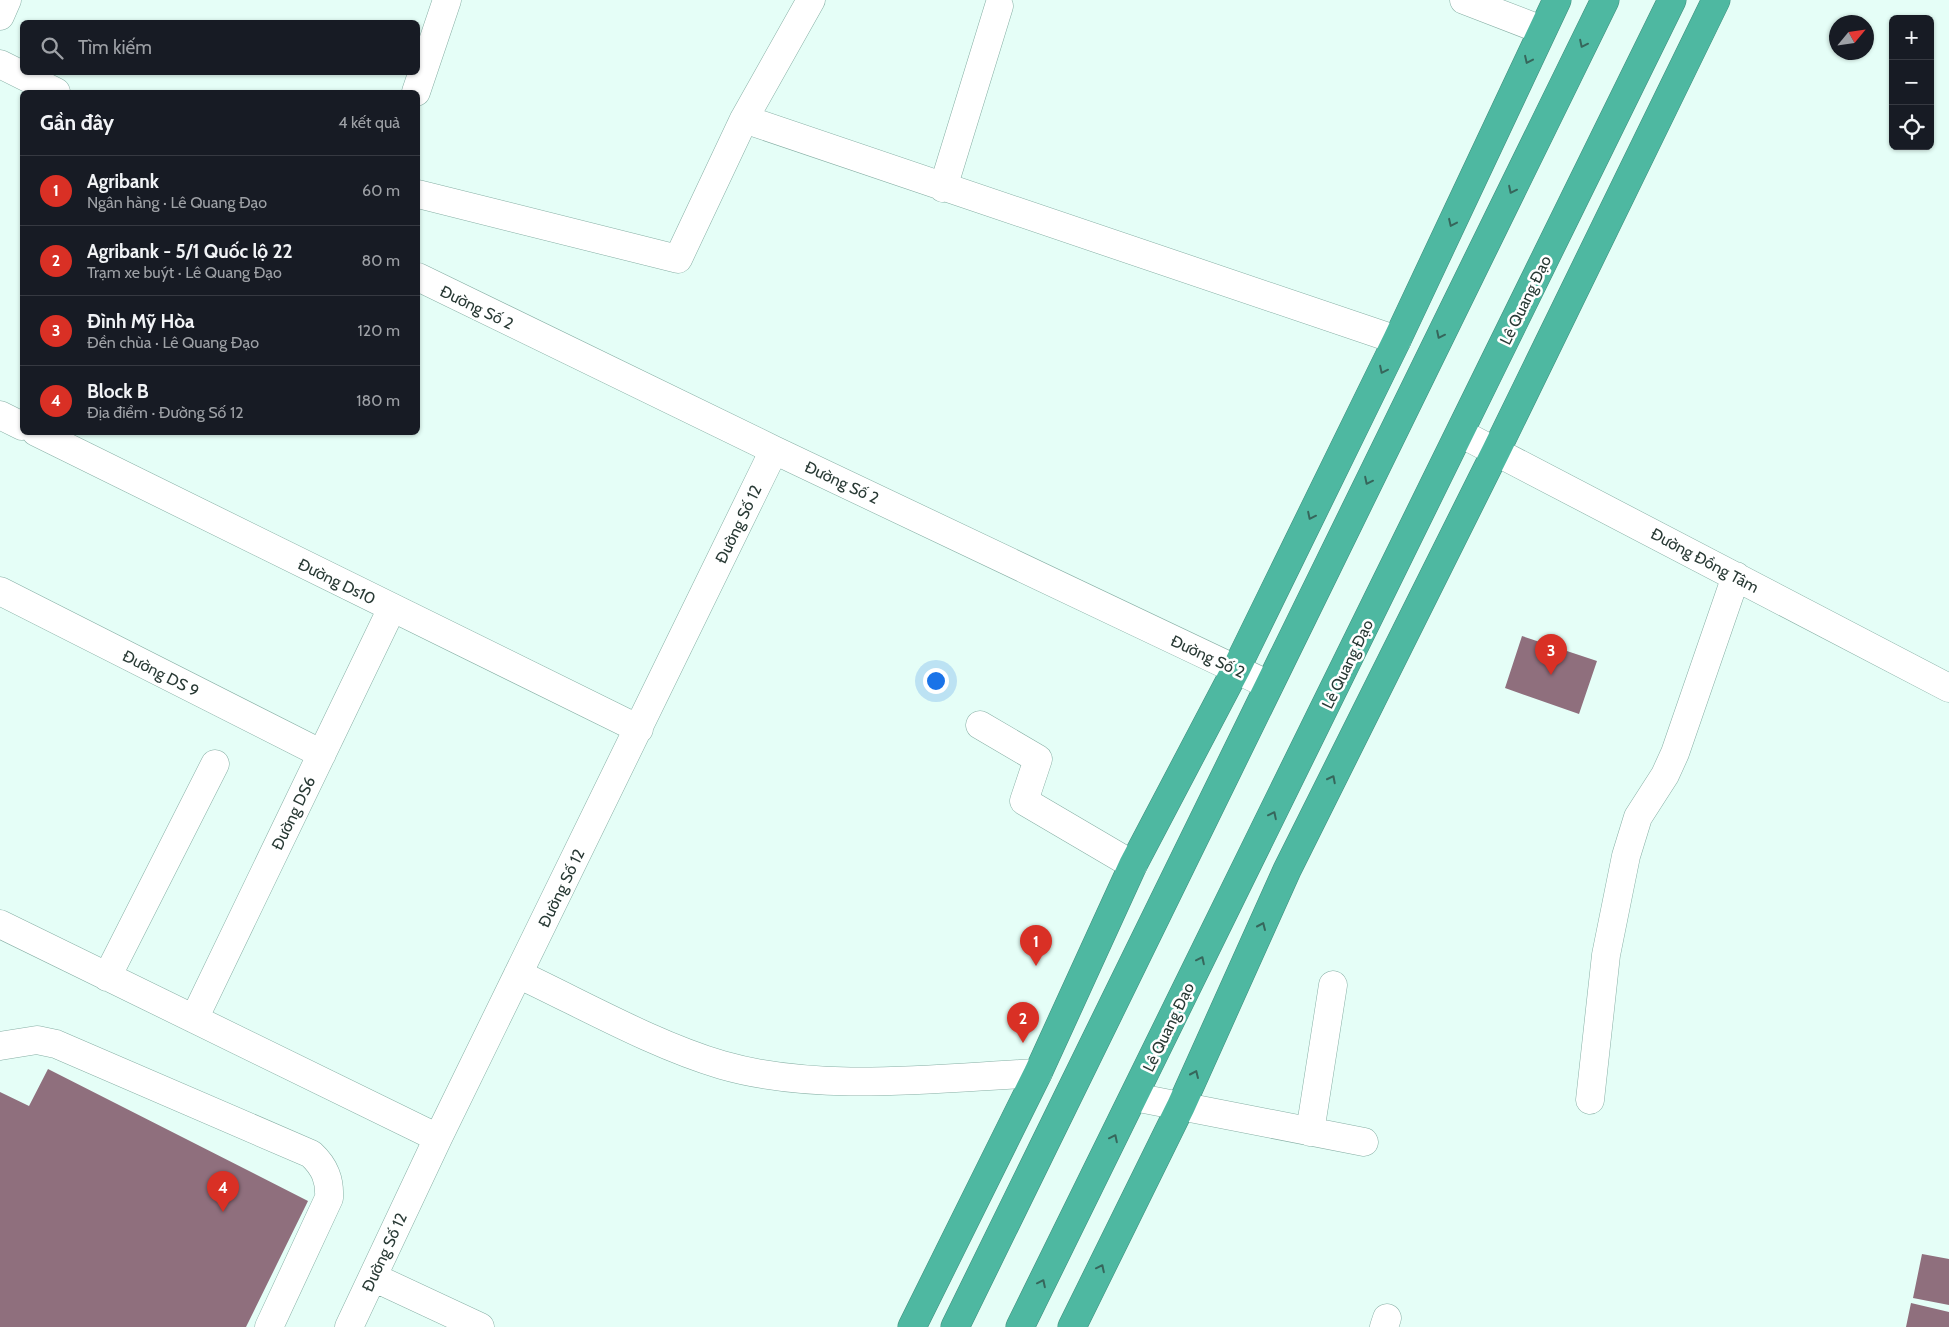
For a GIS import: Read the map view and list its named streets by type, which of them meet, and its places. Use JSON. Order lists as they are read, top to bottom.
{
  "streets": {
    "highway": ["Lê Quang Đạo"],
    "street": [
      "Đường Số 2",
      "Đường Số 12",
      "Đường Đồng Tâm",
      "Đường Ds10",
      "Đường DS 9",
      "Đường DS6"
    ]
  },
  "crossings": [
    ["Lê Quang Đạo", "Đường Đồng Tâm"],
    ["Đường Số 2", "Đường Số 12"],
    ["Đường Số 12", "Đường Ds10"],
    ["Đường Ds10", "Đường DS6"],
    ["Đường DS 9", "Đường DS6"]
  ],
  "north": "top right",
  "page": {
    "map_buttons": ["+", "−"],
    "search": "Tìm kiếm",
    "heading": ["Gần đây", "4 kết quả"],
    "list": [
      {
        "mark": "1",
        "name": "Agribank",
        "note": "Ngân hàng · Lê Quang Đạo",
        "value": "60 m"
      },
      {
        "mark": "2",
        "name": "Agribank - 5/1 Quốc lộ 22",
        "note": "Trạm xe buýt · Lê Quang Đạo",
        "value": "80 m"
      },
      {
        "mark": "3",
        "name": "Đình Mỹ Hòa",
        "note": "Đền chùa · Lê Quang Đạo",
        "value": "120 m"
      },
      {
        "mark": "4",
        "name": "Block B",
        "note": "Địa điểm · Đường Số 12",
        "value": "180 m"
      }
    ],
    "pins": [
      "3",
      "1",
      "2",
      "4"
    ]
  }
}
